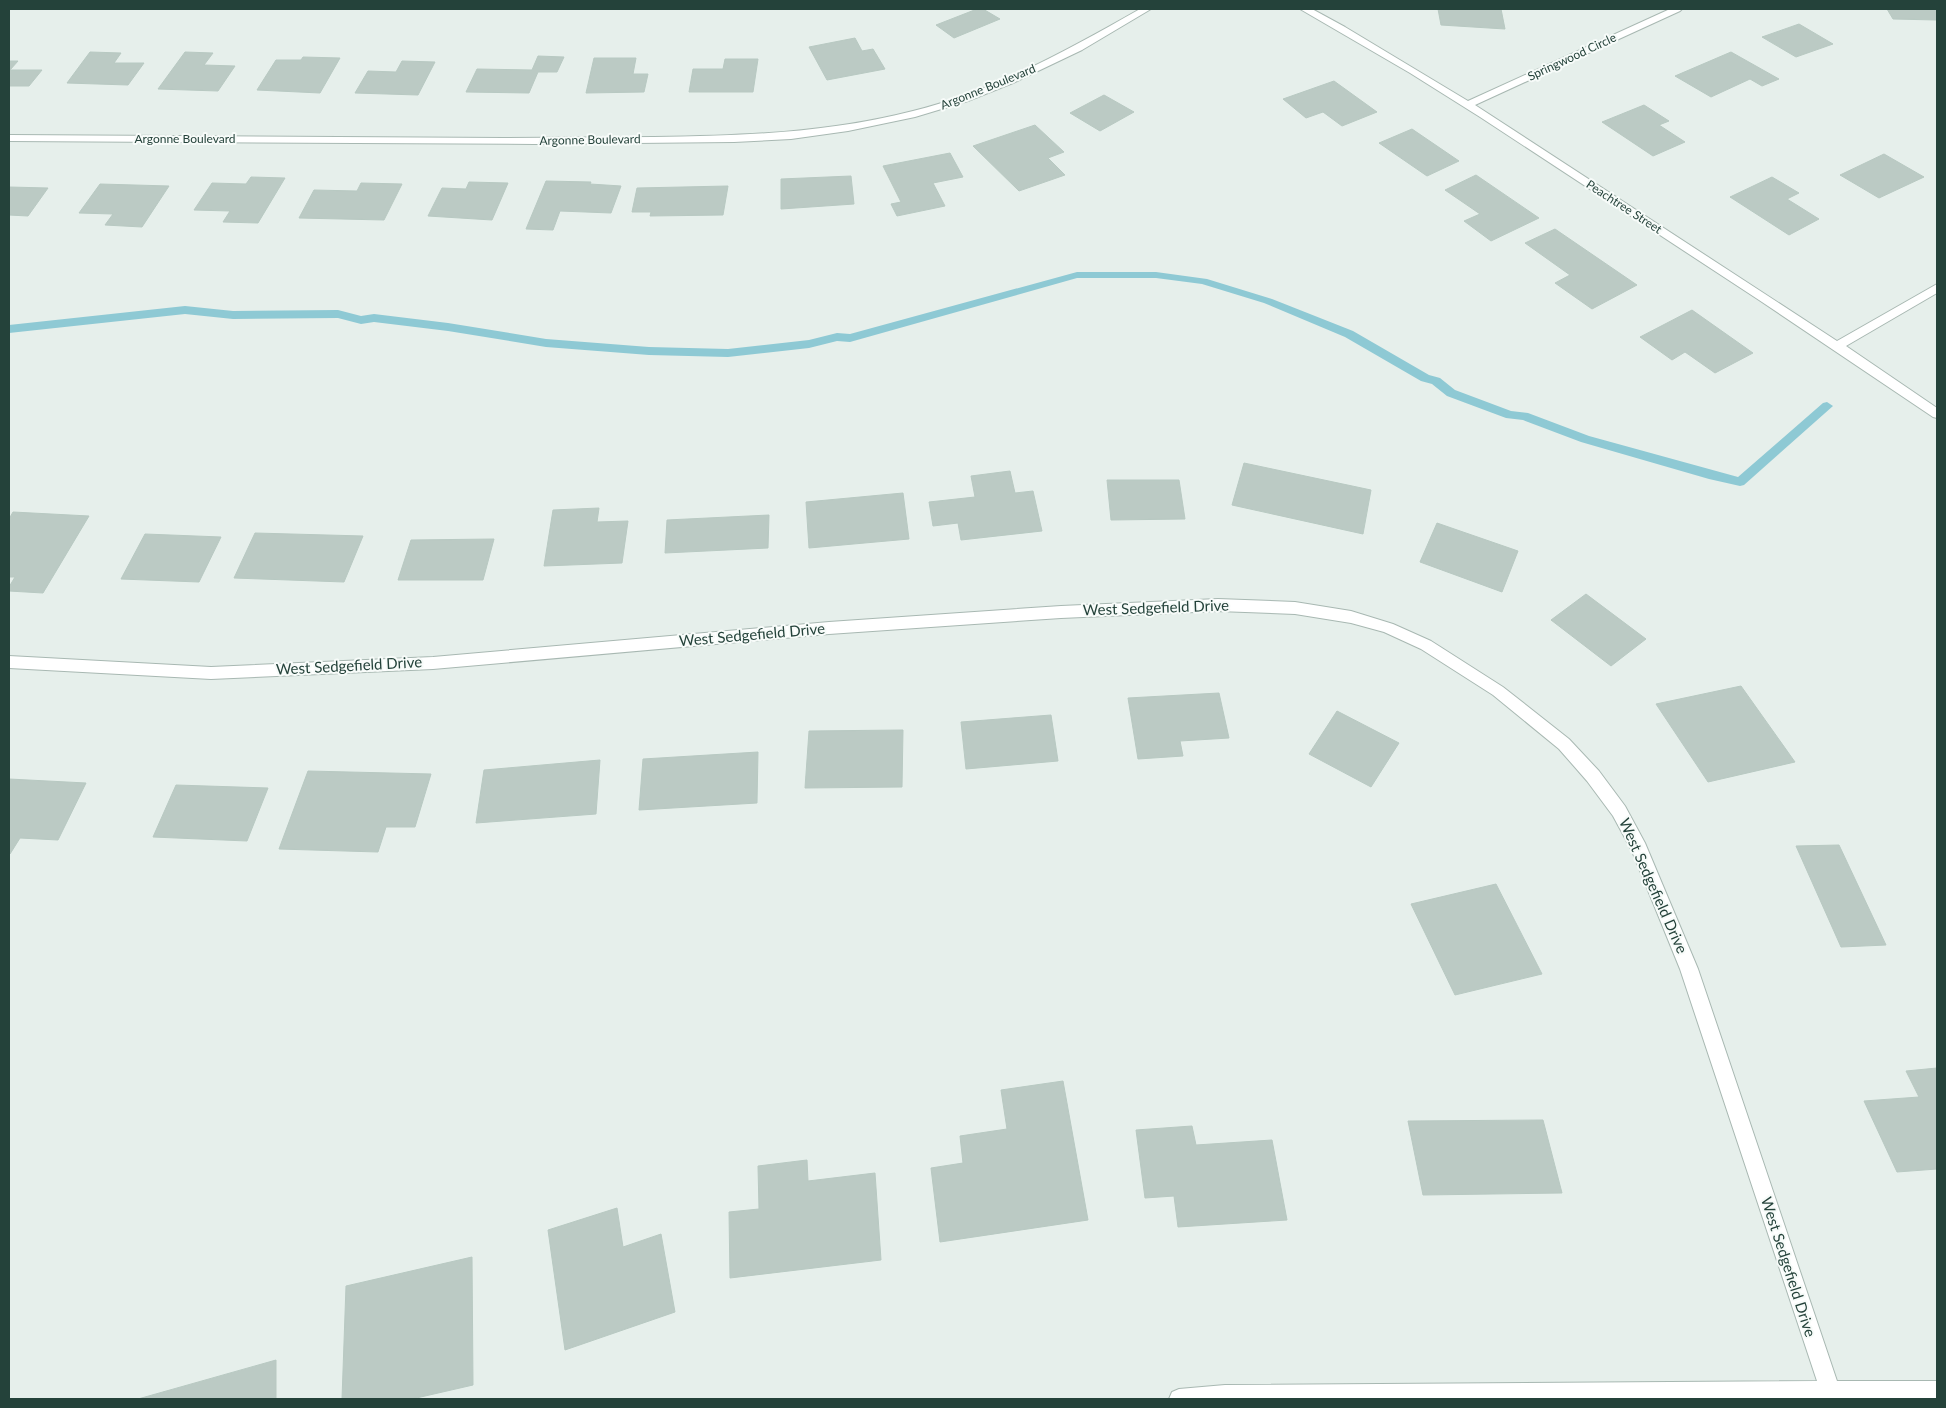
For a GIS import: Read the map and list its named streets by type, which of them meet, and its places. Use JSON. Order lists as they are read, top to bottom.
{
  "streets": {
    "street": [
      "Springwood Circle",
      "Argonne Boulevard",
      "Peachtree Street",
      "West Sedgefield Drive"
    ]
  },
  "crossings": [
    ["Springwood Circle", "Peachtree Street"]
  ]
}
